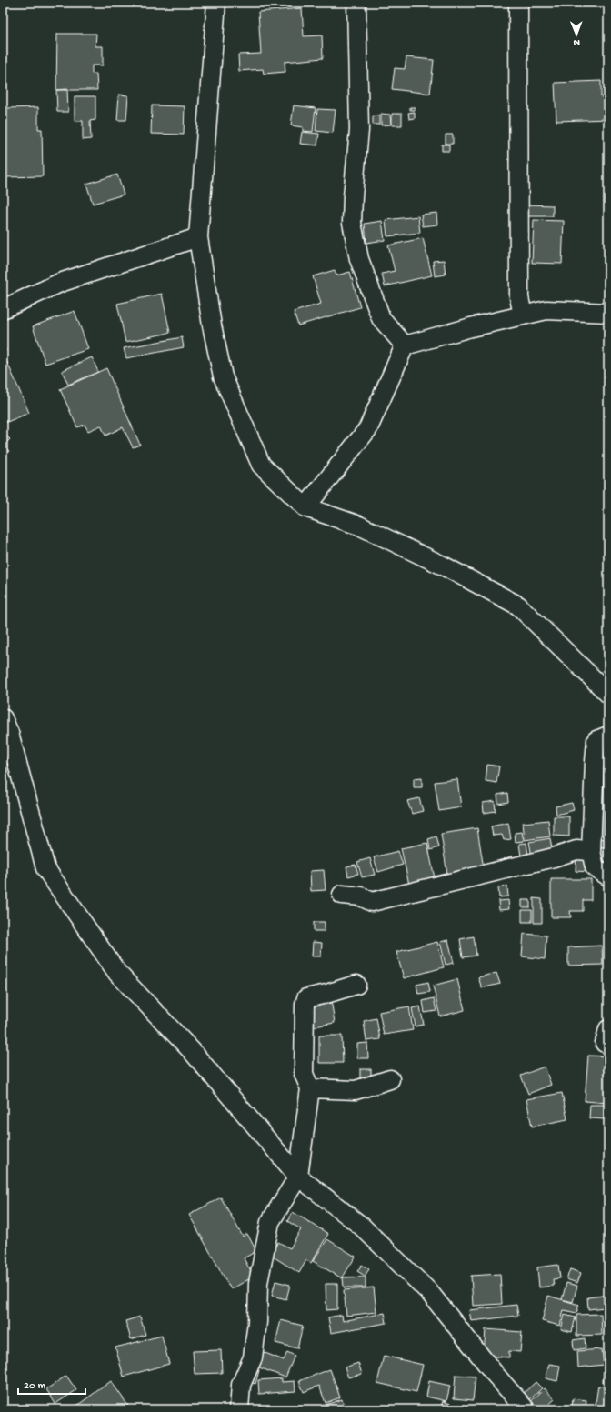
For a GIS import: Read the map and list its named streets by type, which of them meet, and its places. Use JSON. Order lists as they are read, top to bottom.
{
  "scale_bar": "20 m",
  "north": "bottom"
}
